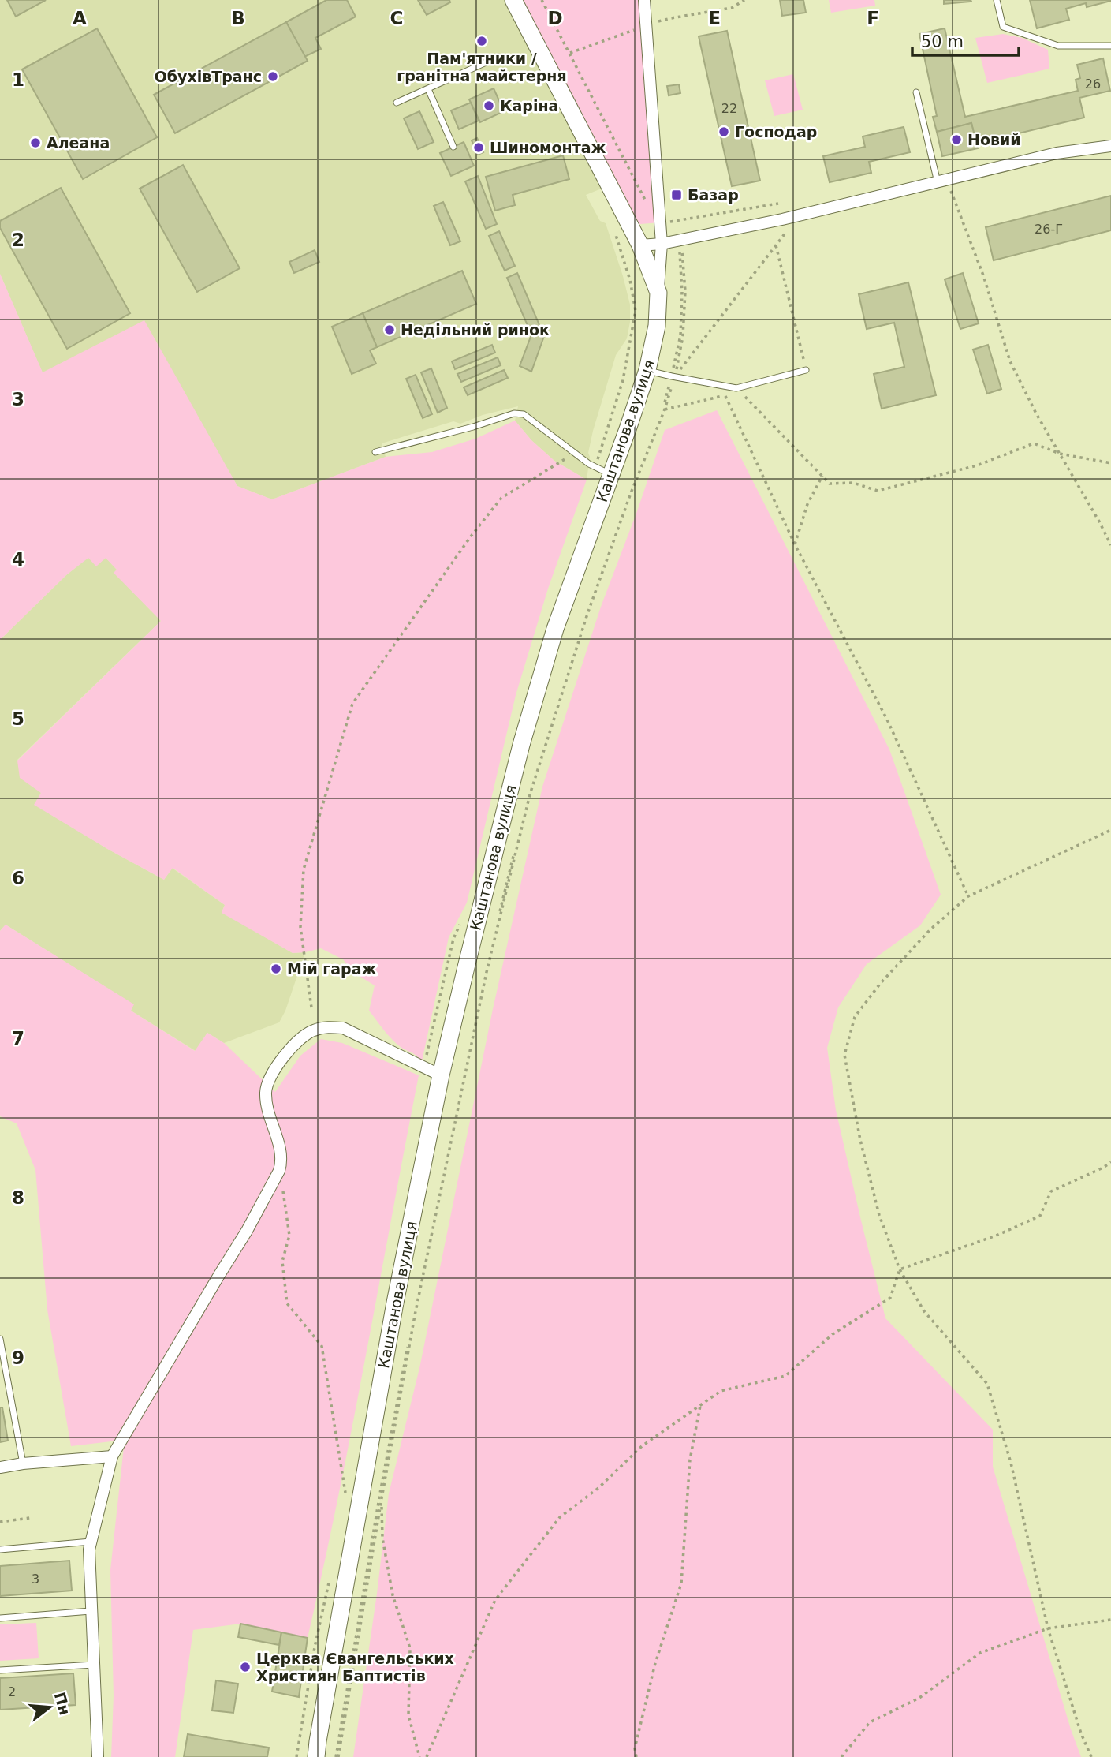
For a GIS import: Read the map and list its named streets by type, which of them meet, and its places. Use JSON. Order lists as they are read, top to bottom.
{
  "streets": {
    "main road": ["Каштанова вулиця"]
  },
  "places": {
    "other": [
      "Пам'ятники / гранітна майстерня",
      "ОбухівТранс",
      "Каріна",
      "Господар",
      "Новий",
      "Алеана",
      "Шиномонтаж",
      "Недільний ринок",
      "Мій гараж",
      "Церква Євангельських Християн Баптистів"
    ],
    "transit": ["Базар"]
  },
  "house_numbers": [
    "26",
    "22",
    "26-Г",
    "3",
    "2"
  ],
  "scale_bar": "50 m",
  "north": "right",
  "grid": {
    "columns": [
      "A",
      "B",
      "C",
      "D",
      "E",
      "F"
    ],
    "rows": [
      "1",
      "2",
      "3",
      "4",
      "5",
      "6",
      "7",
      "8",
      "9"
    ]
  }
}
